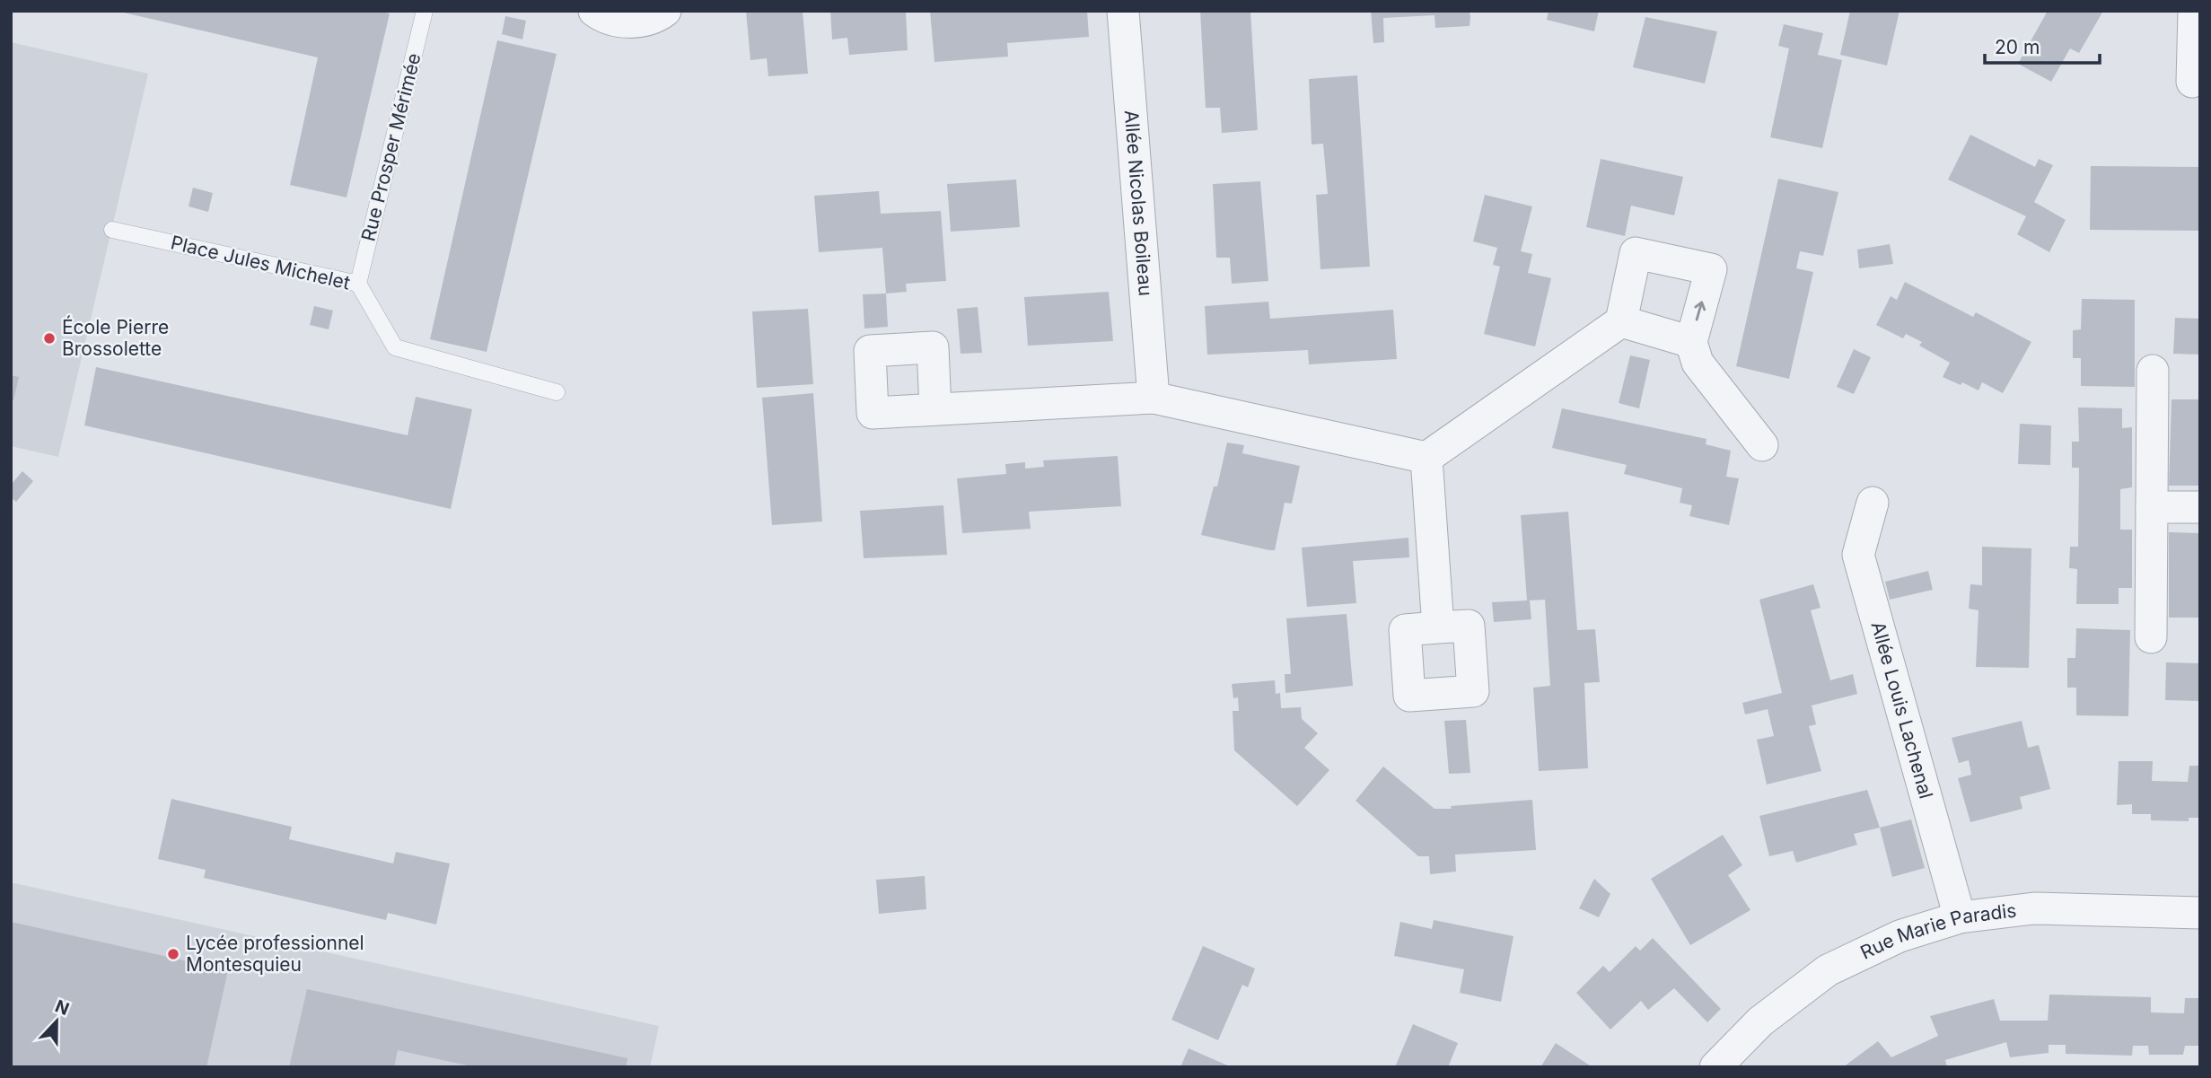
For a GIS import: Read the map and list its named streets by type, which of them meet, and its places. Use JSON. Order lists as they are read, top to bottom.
{
  "streets": {
    "street": ["Allée Nicolas Boileau", "Allée Louis Lachenal", "Rue Marie Paradis"],
    "lane": ["Rue Prosper Mérimée", "Place Jules Michelet"]
  },
  "crossings": [
    ["Rue Prosper Mérimée", "Place Jules Michelet"],
    ["Allée Louis Lachenal", "Rue Marie Paradis"]
  ],
  "places": ["École Pierre Brossolette", "Lycée professionnel Montesquieu"],
  "scale_bar": "20 m",
  "north": "top"
}
